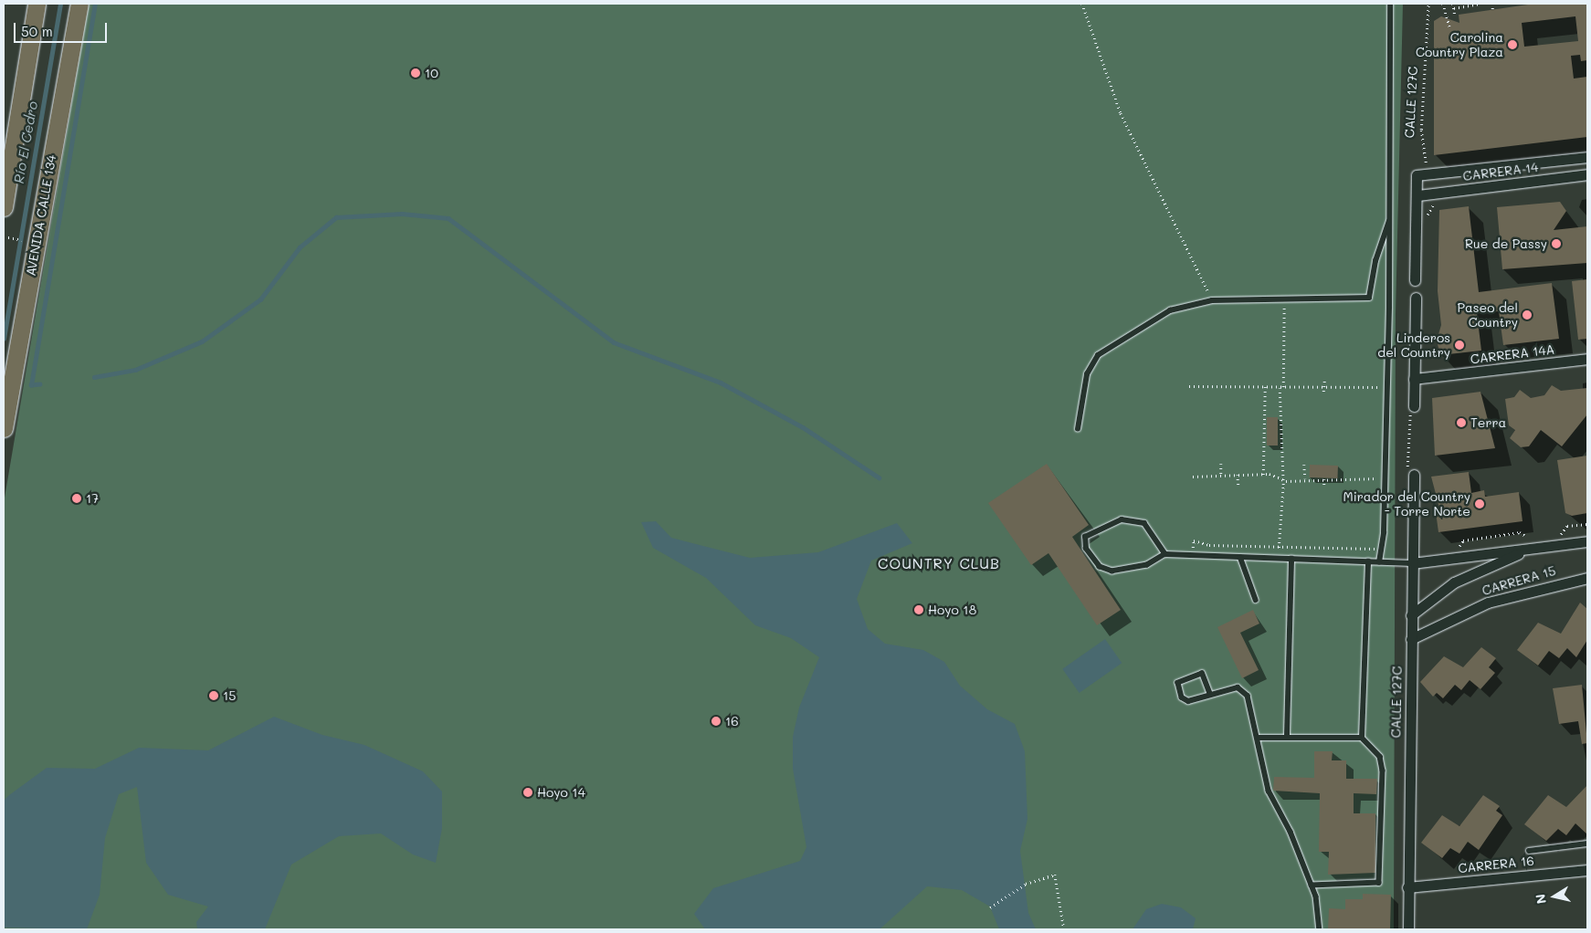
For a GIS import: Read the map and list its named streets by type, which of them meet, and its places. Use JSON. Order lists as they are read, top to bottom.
{
  "streets": {
    "main road": ["AVENIDA CALLE 134"],
    "street": [
      "CALLE 127C",
      "CARRERA 14",
      "CARRERA 14A",
      "CARRERA 15",
      "CARRERA 16"
    ]
  },
  "crossings": [
    ["CALLE 127C", "CARRERA 14"],
    ["CALLE 127C", "CARRERA 15"],
    ["CALLE 127C", "CARRERA 16"]
  ],
  "districts": ["COUNTRY CLUB"],
  "water": ["Río El Cedro"],
  "places": [
    "Carolina Country Plaza",
    "10",
    "Rue de Passy",
    "Paseo del Country",
    "Linderos del Country",
    "Terra",
    "17",
    "Mirador del Country - Torre Norte",
    "Hoyo 18",
    "15",
    "16",
    "Hoyo 14"
  ],
  "scale_bar": "50 m",
  "north": "left"
}
